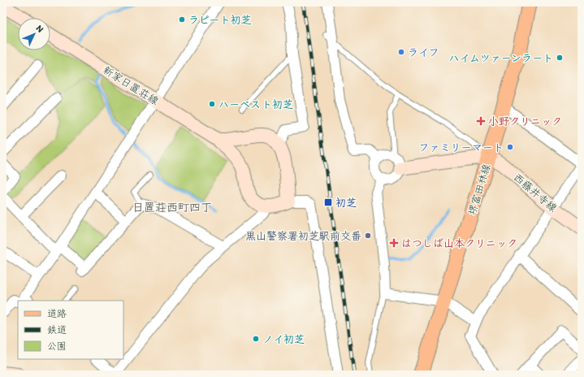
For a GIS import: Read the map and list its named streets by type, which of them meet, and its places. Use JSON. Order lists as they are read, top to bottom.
{
  "streets": {
    "main road": ["堺富田林線"],
    "street": ["新家日置荘線", "西藤井寺線"]
  },
  "crossings": [
    ["堺富田林線", "西藤井寺線"]
  ],
  "districts": ["日置荘西町四丁"],
  "places": {
    "other": [
      "ラピート初芝",
      "ライフ",
      "ハイムツァーンラート",
      "ハーベスト初芝",
      "ファミリーマート",
      "黒山警察署初芝駅前交番",
      "ノイ初芝"
    ],
    "health": ["小野クリニック", "はつしば山本クリニック"],
    "transit": ["初芝"]
  },
  "legend": ["道路", "鉄道", "公園"],
  "north": "top right"
}
